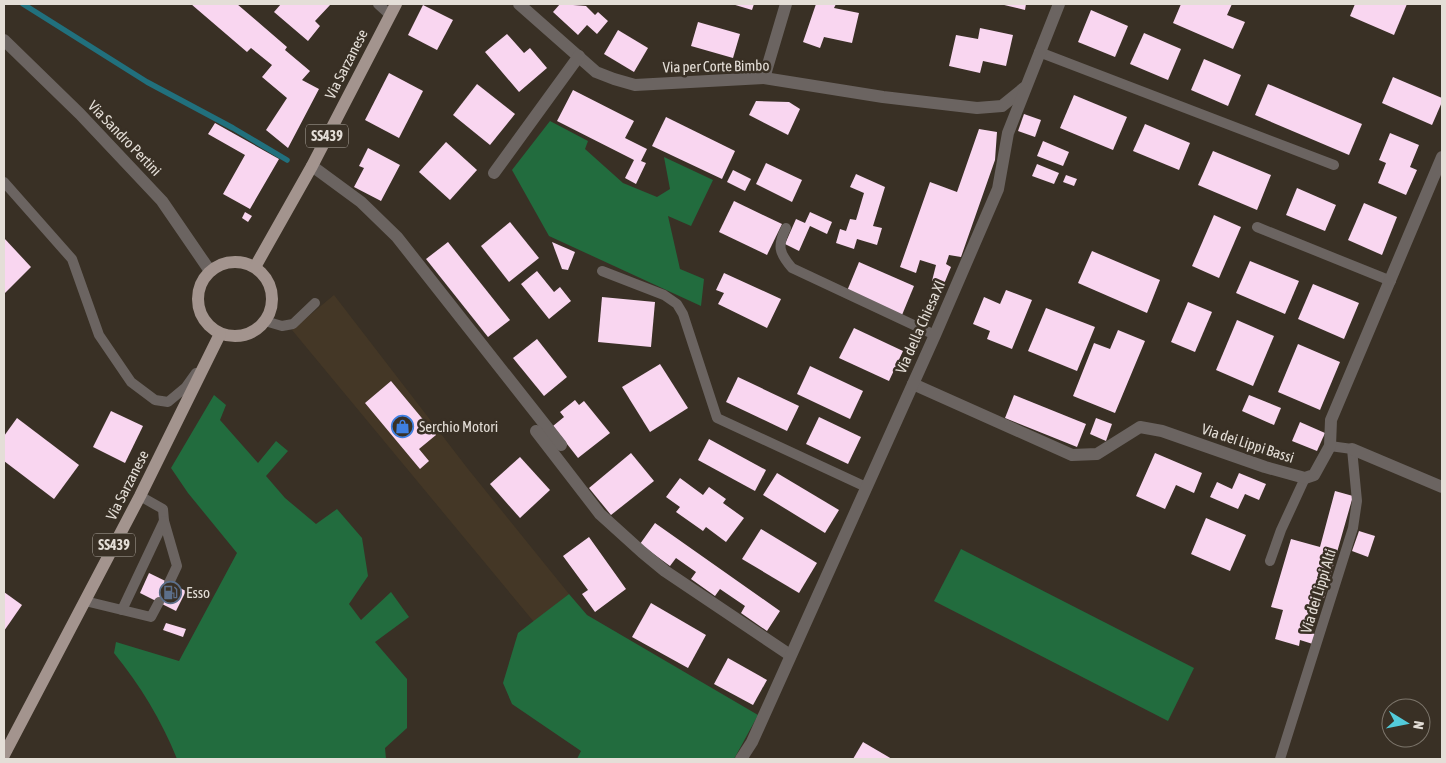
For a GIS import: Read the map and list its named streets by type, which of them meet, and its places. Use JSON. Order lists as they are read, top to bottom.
{
  "streets": {
    "main road": ["Via Sarzanese", "SS439"],
    "street": [
      "Via per Corte Bimbo",
      "Via Sandro Pertini",
      "Via della Chiesa XI",
      "Via dei Lippi Bassi"
    ],
    "lane": ["Via dei Lippi Alti"]
  },
  "crossings": [
    ["Via Sarzanese", "Via Sandro Pertini"],
    ["Via per Corte Bimbo", "Via della Chiesa XI"],
    ["Via della Chiesa XI", "Via dei Lippi Bassi"]
  ],
  "places": {
    "shop": ["Serchio Motori"],
    "fuel station": ["Esso"]
  },
  "north": "right"
}
